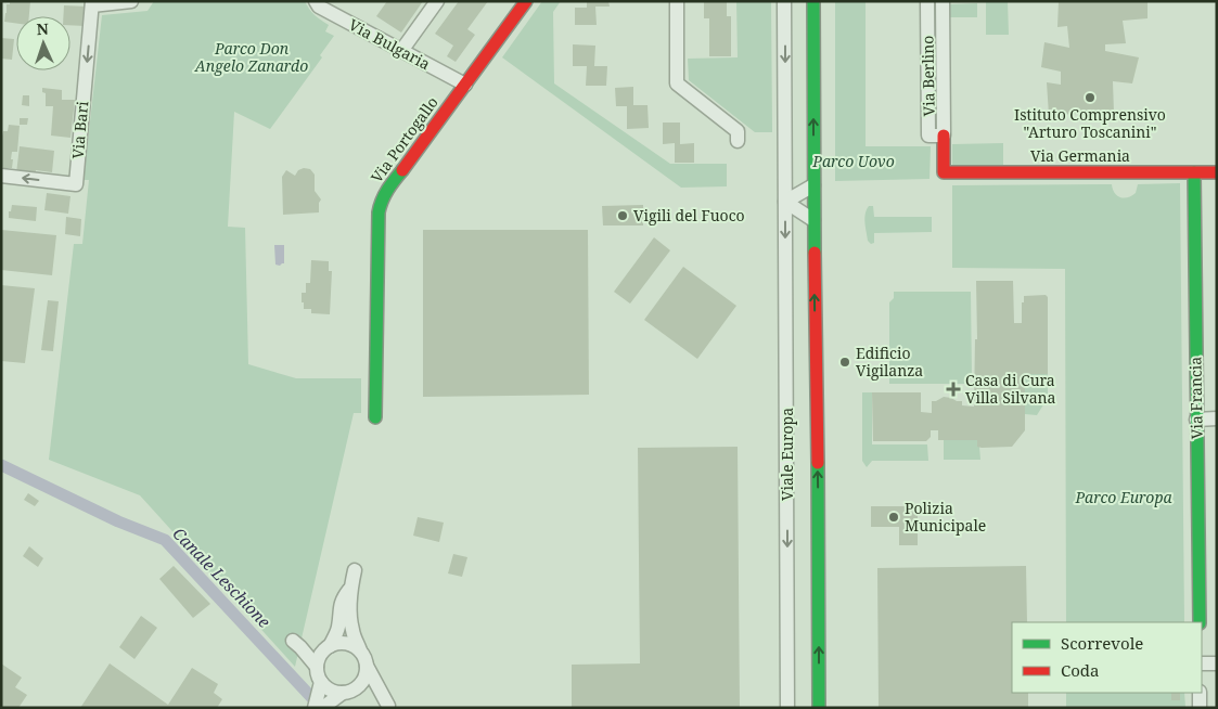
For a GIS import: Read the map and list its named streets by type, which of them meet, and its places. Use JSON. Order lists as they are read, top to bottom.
{
  "streets": {
    "street": [
      "Via Bulgaria",
      "Via Berlino",
      "Via Bari",
      "Via Portogallo",
      "Via Germania",
      "Via Francia",
      "Viale Europa"
    ]
  },
  "crossings": [
    ["Via Bulgaria", "Via Portogallo"],
    ["Via Berlino", "Via Germania"],
    ["Via Germania", "Via Francia"]
  ],
  "water": ["Canale Leschione"],
  "parks": ["Parco Don Angelo Zanardo", "Parco Uovo", "Parco Europa"],
  "places": {
    "other": [
      "Istituto Comprensivo \"Arturo Toscanini\"",
      "Vigili del Fuoco",
      "Edificio Vigilanza",
      "Polizia Municipale"
    ],
    "health": ["Casa di Cura Villa Silvana"]
  },
  "legend": ["Scorrevole", "Coda"],
  "north": "top"
}
